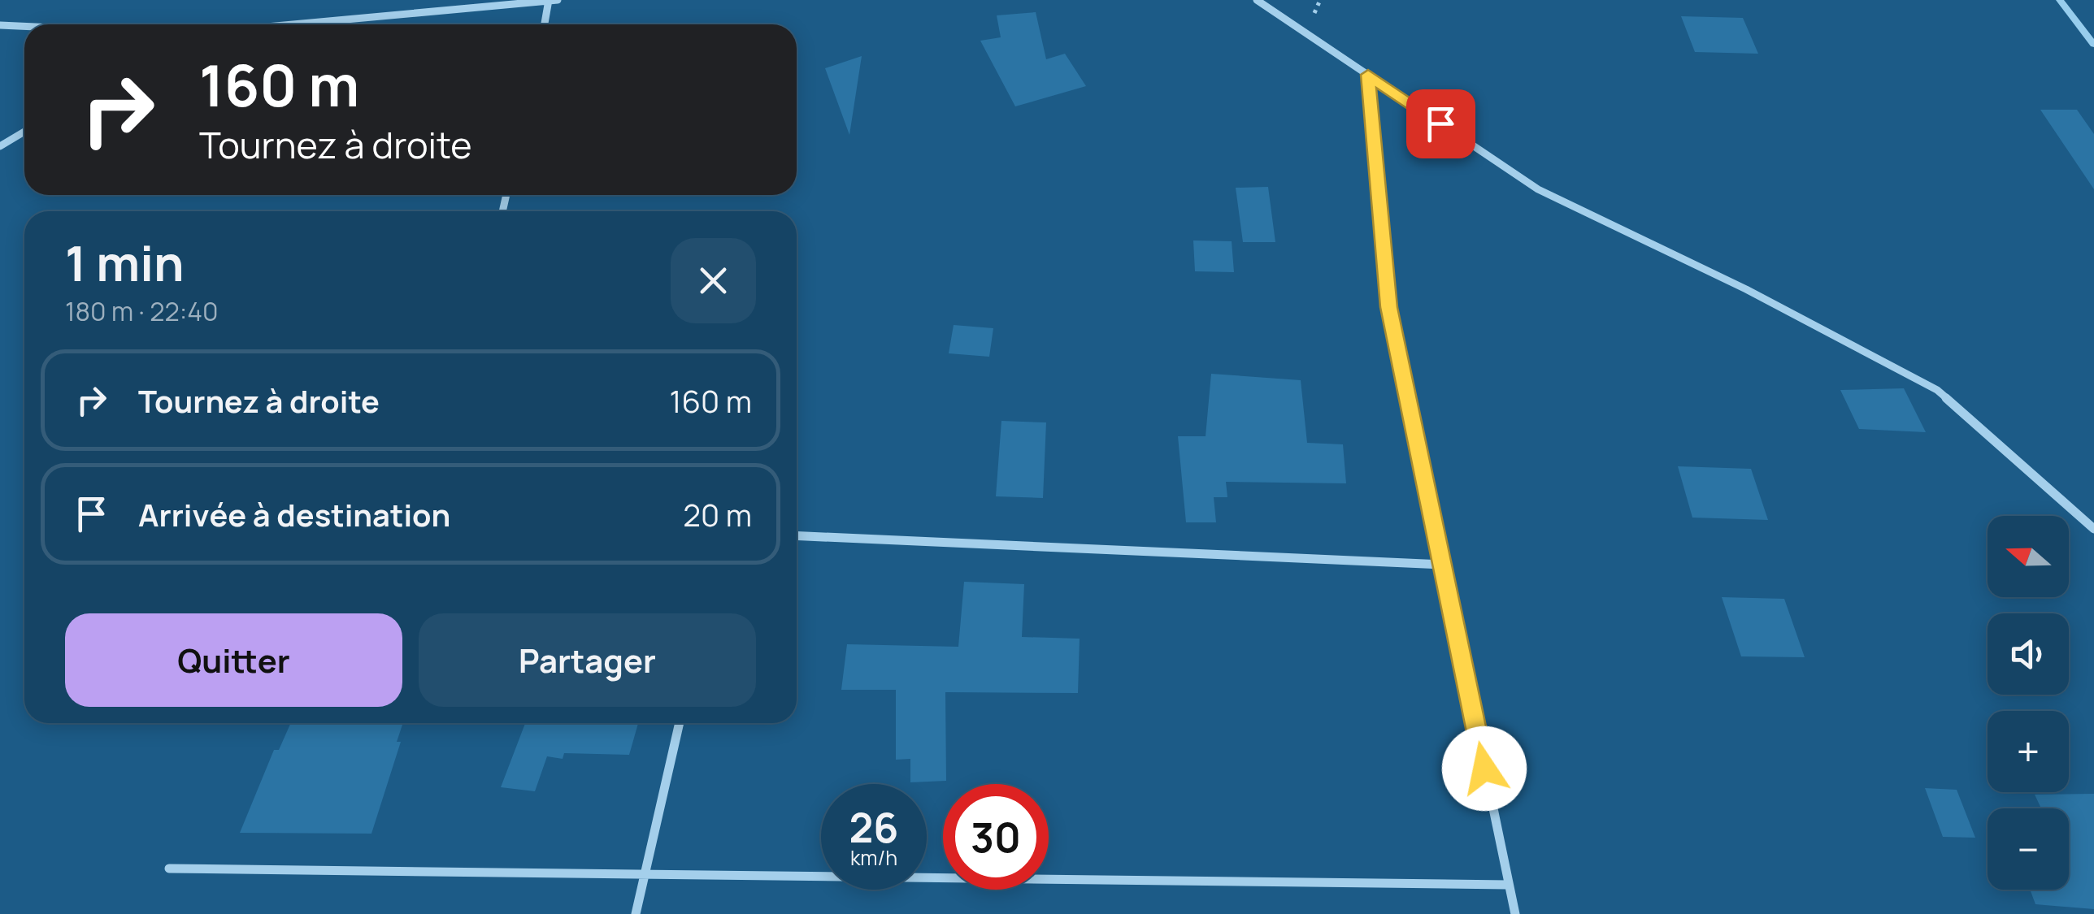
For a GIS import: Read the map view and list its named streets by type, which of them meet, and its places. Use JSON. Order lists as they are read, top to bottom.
{
  "north": "left",
  "page": {
    "turn": ["160 m", "Tournez à droite"],
    "heading": ["1 min", "180 m · 22:40"],
    "list": [
      {
        "name": "Tournez à droite",
        "value": "160 m"
      },
      {
        "name": "Arrivée à destination",
        "value": "20 m"
      }
    ],
    "map_buttons": ["+", "−"],
    "buttons": ["Quitter", "Partager"],
    "speed": "26 km/h",
    "limit": "30"
  }
}
